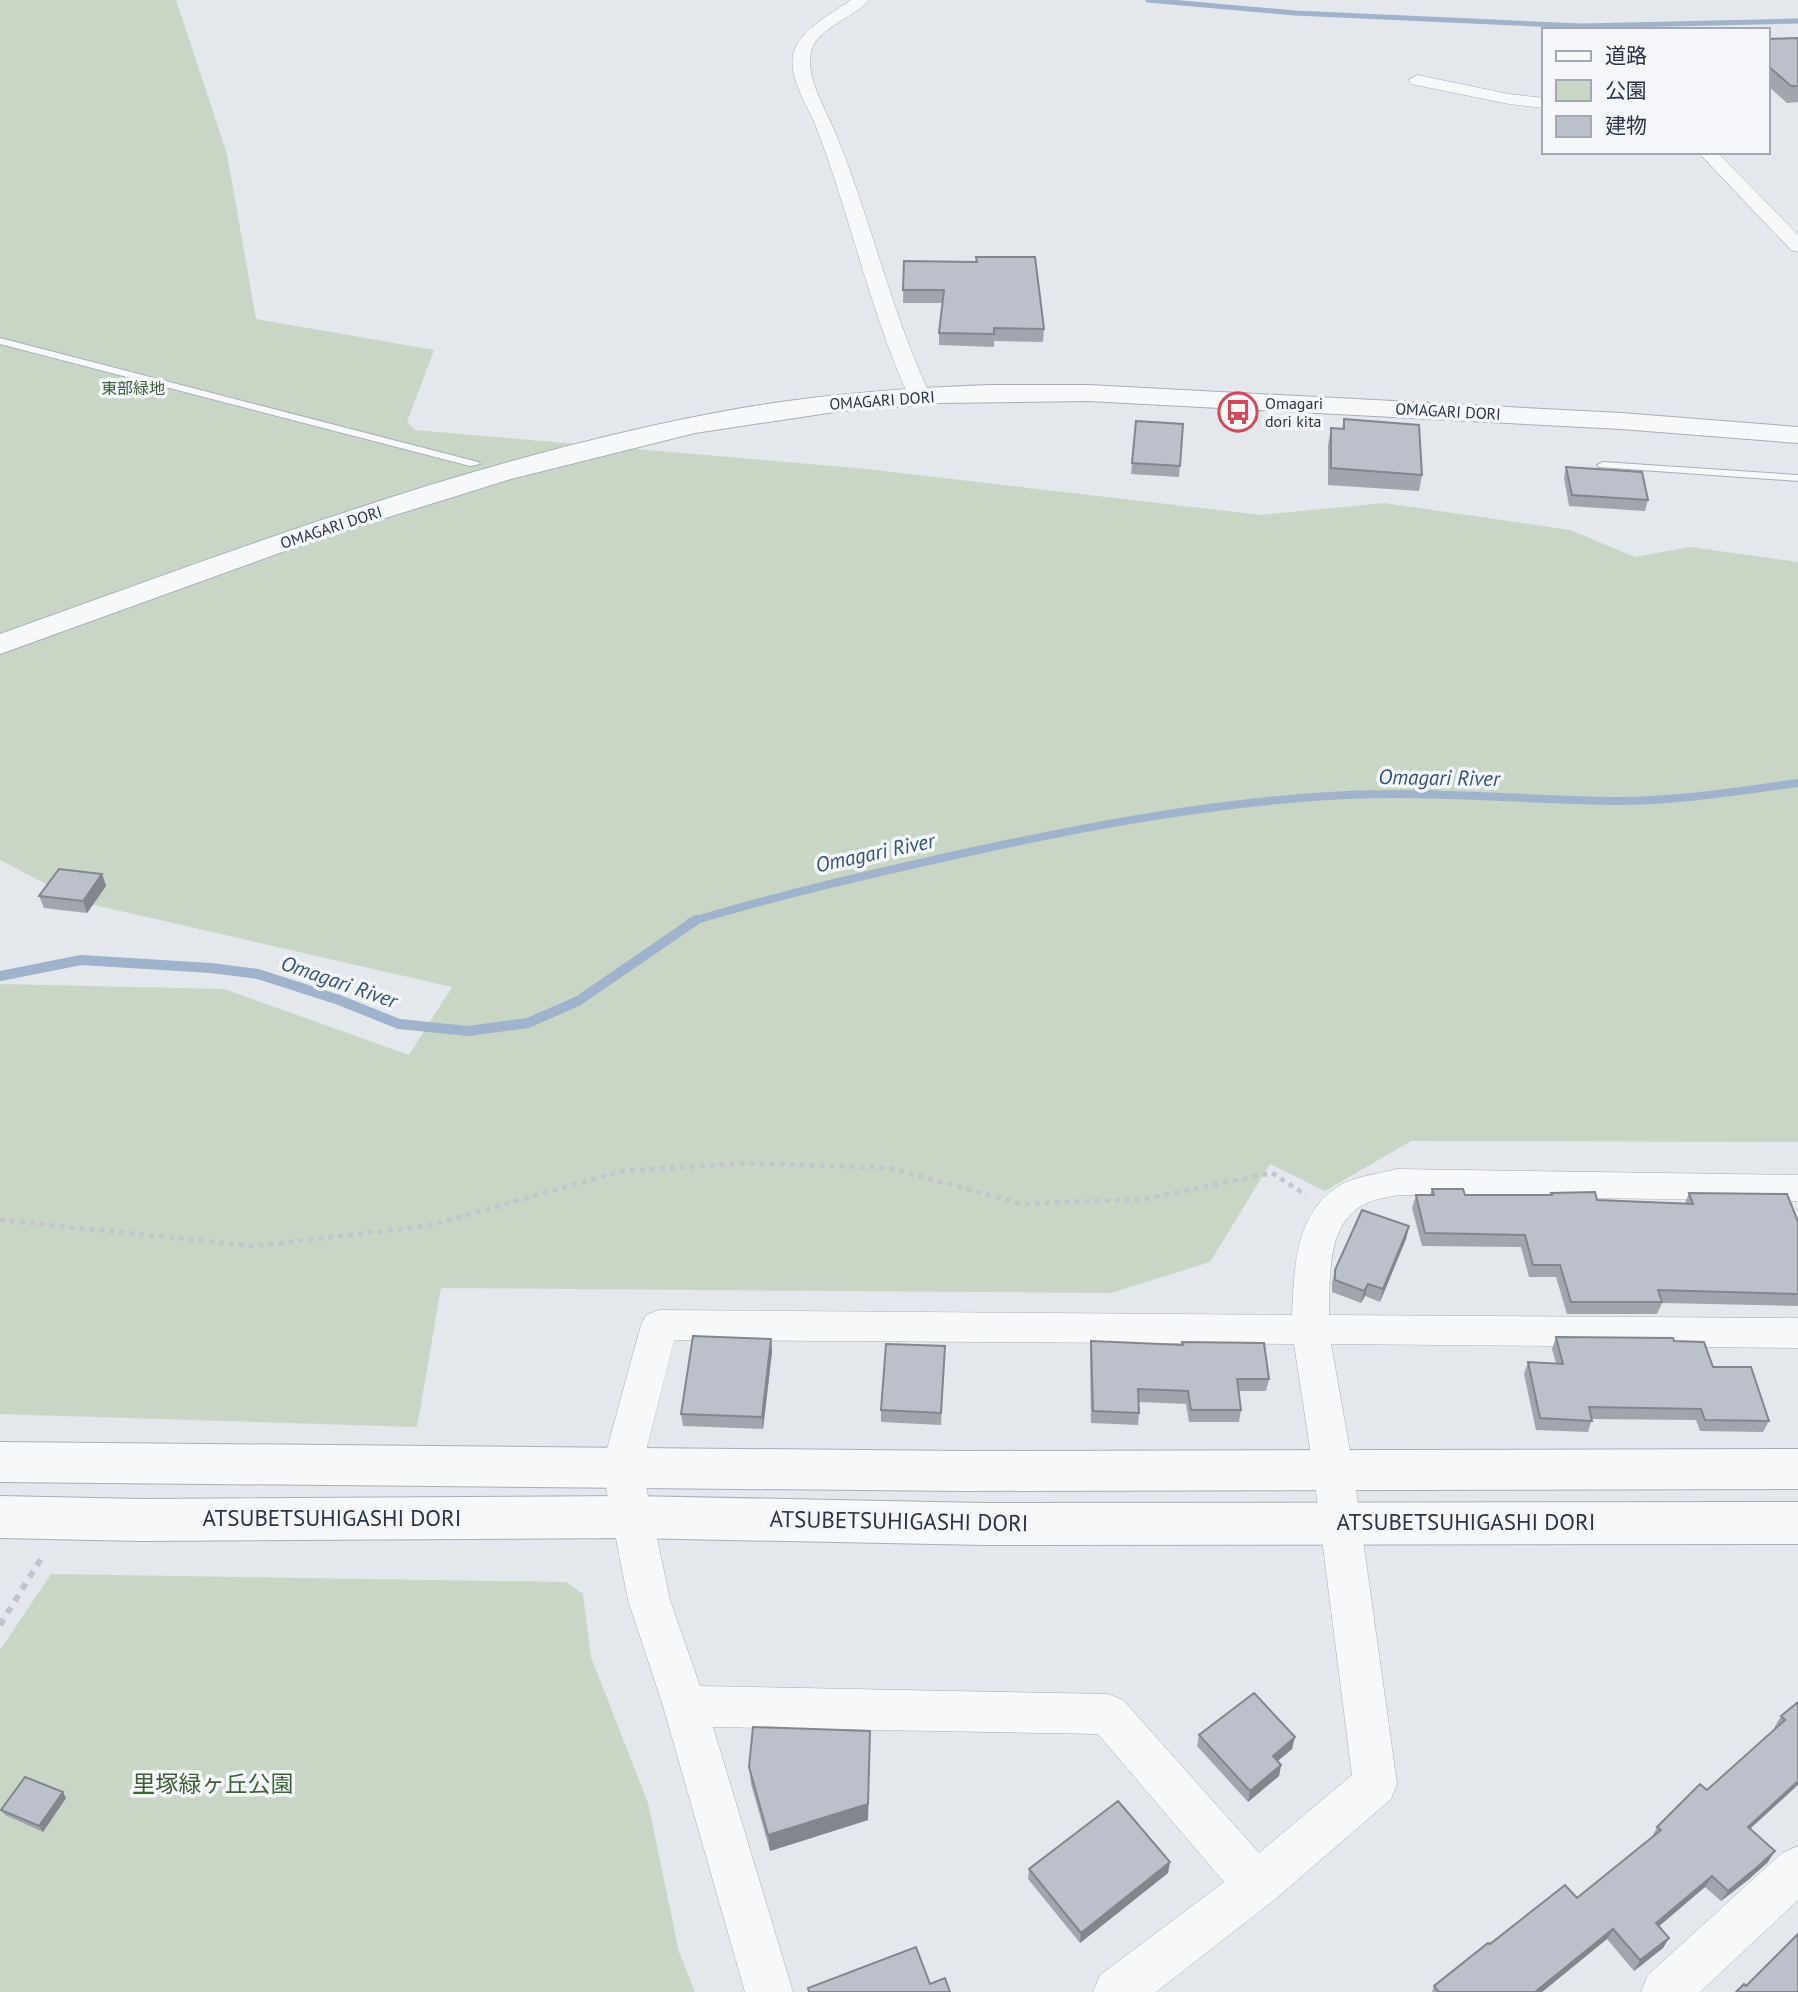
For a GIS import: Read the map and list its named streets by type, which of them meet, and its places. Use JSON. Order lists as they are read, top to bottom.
{
  "streets": {
    "street": ["OMAGARI DORI", "ATSUBETSUHIGASHI DORI"]
  },
  "water": ["Omagari River"],
  "parks": ["東部緑地", "里塚緑ヶ丘公園"],
  "places": {
    "bus stop": ["Omagari dori kita"]
  },
  "legend": ["道路", "公園", "建物"]
}
